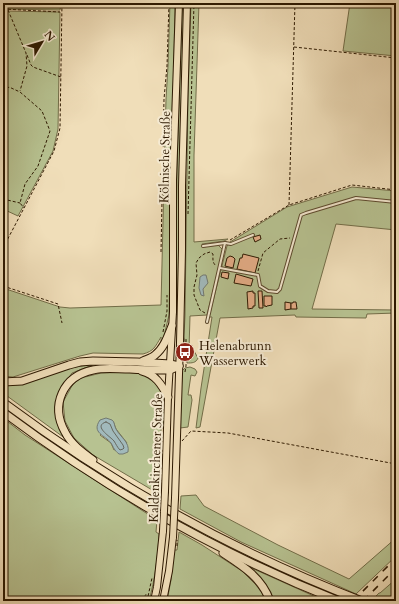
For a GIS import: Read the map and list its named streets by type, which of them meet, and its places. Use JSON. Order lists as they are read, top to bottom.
{
  "streets": {
    "main road": ["Kölnische Straße", "Kaldenkirchener Straße"]
  },
  "crossings": [
    ["Kölnische Straße", "Kaldenkirchener Straße"]
  ],
  "places": {
    "bus stop": ["Helenabrunn Wasserwerk"]
  },
  "north": "top right"
}
